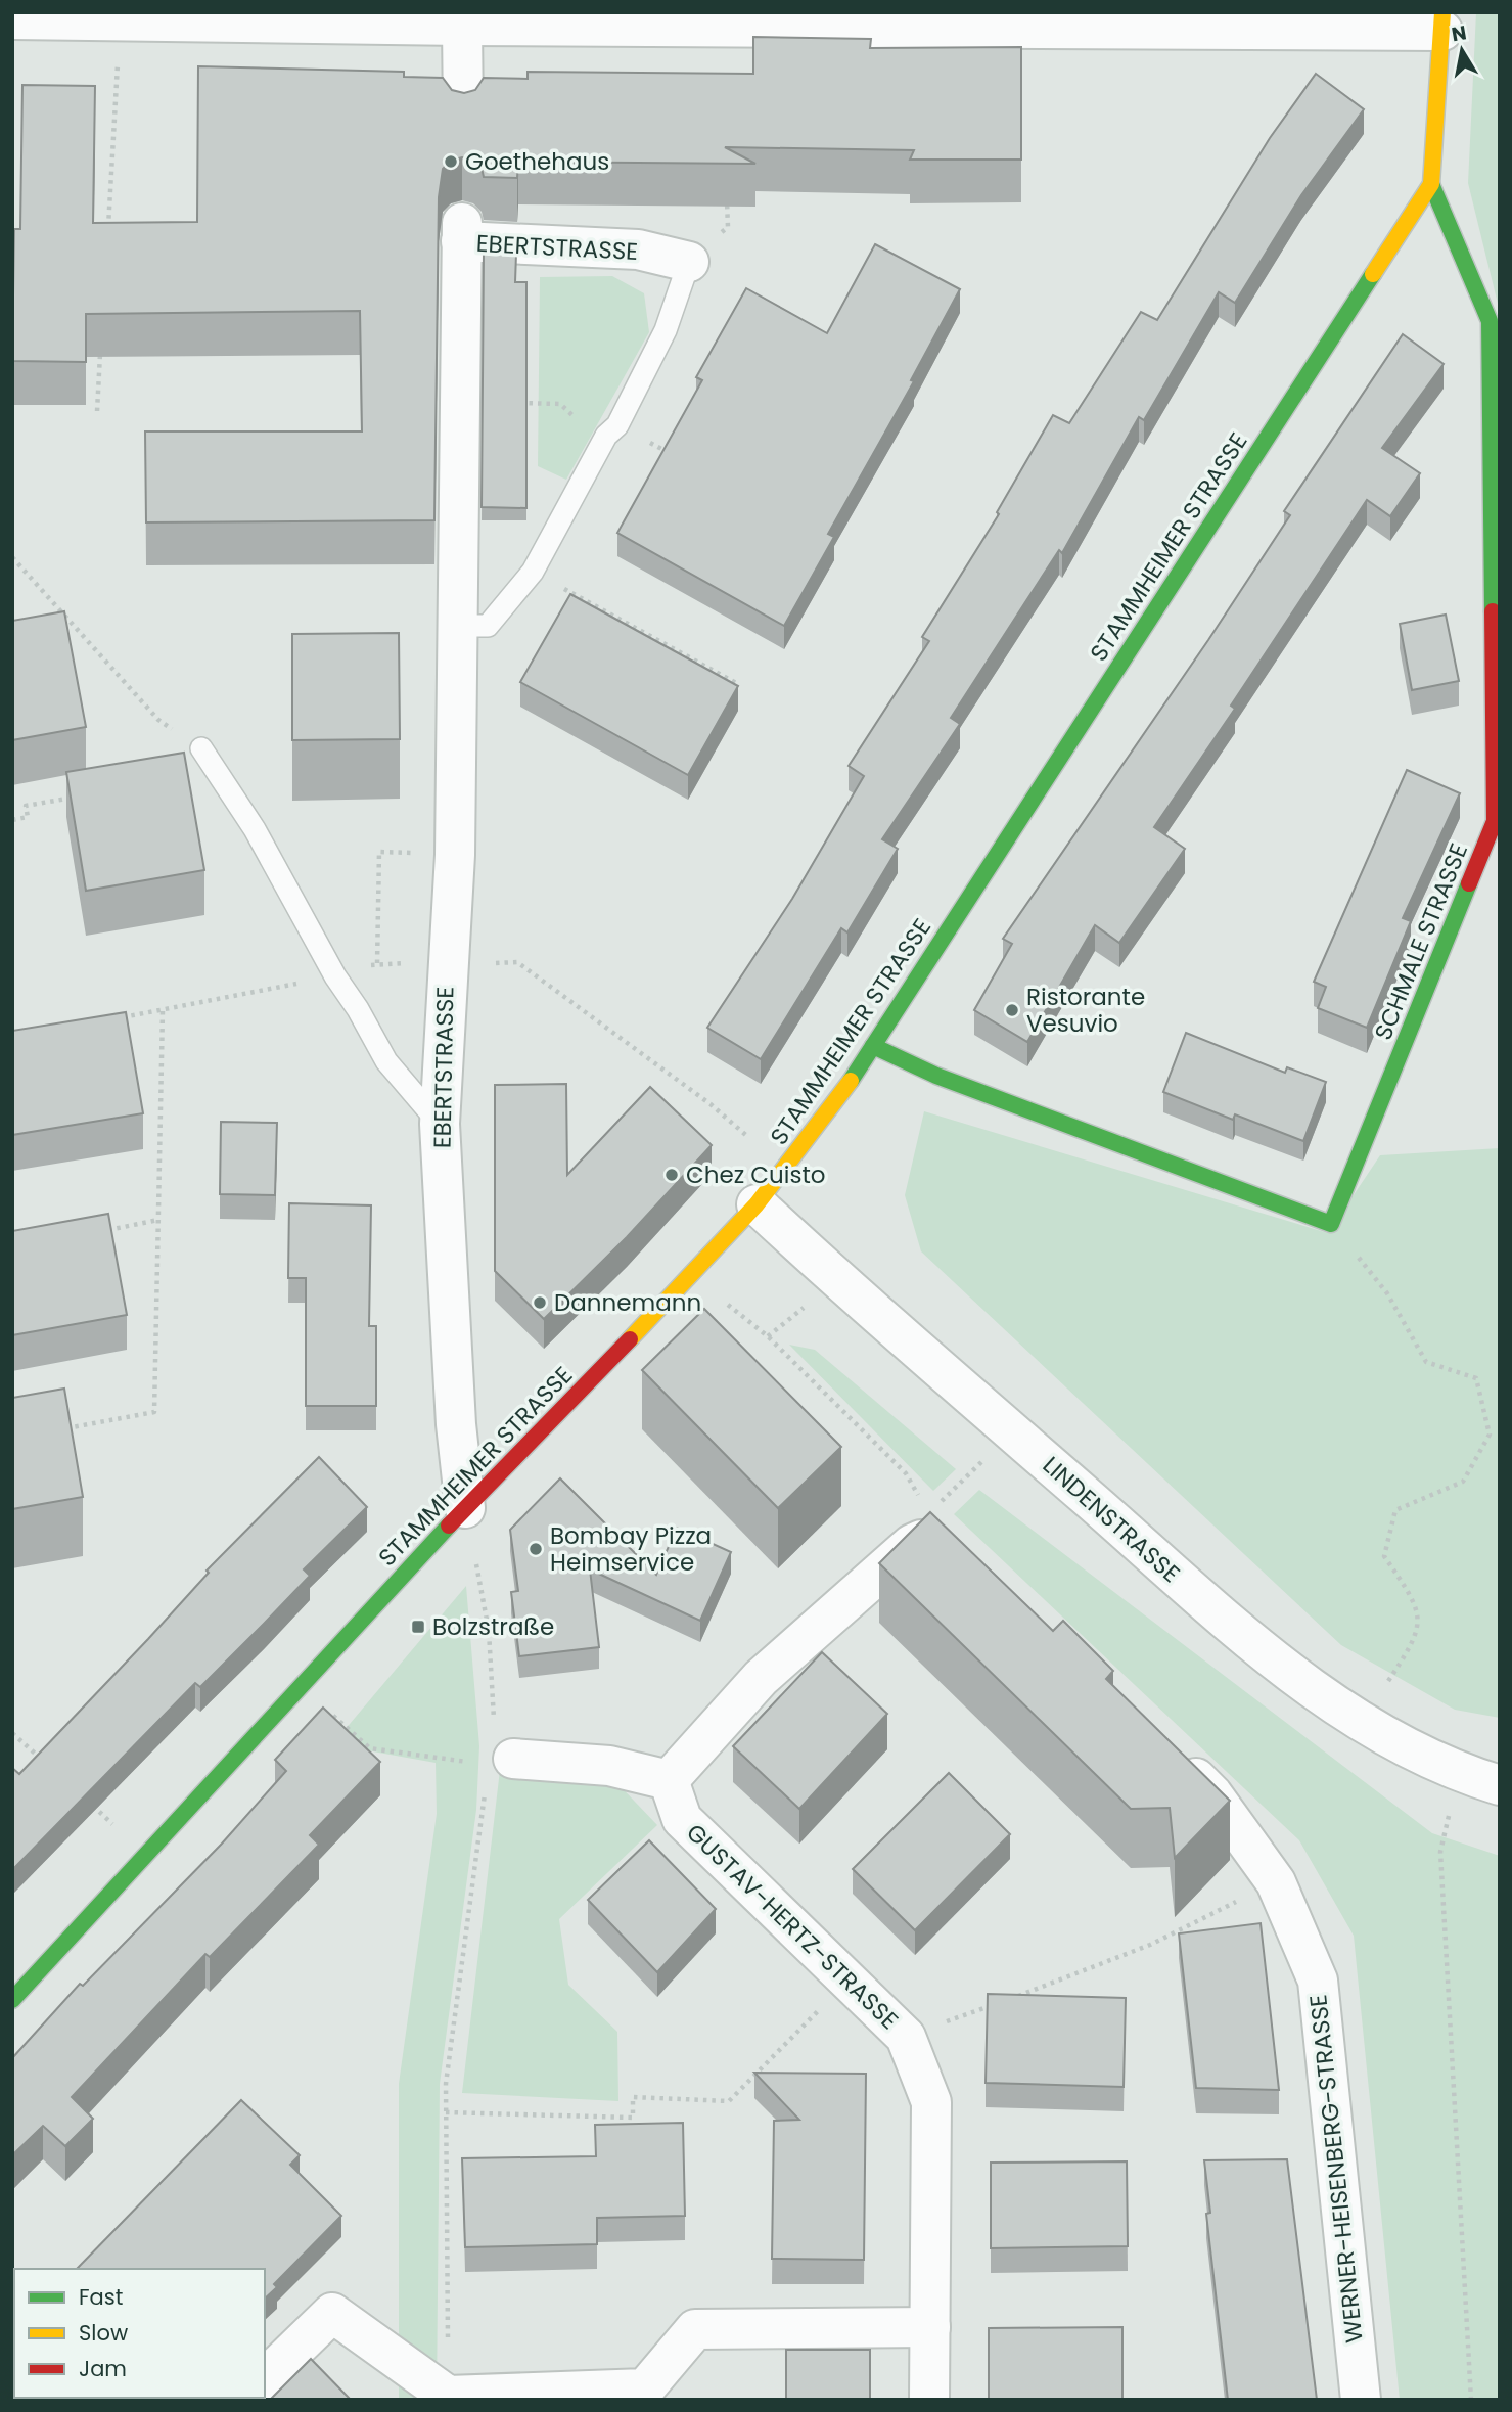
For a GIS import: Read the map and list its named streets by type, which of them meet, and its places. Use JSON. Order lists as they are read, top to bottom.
{
  "streets": {
    "main road": ["STAMMHEIMER STRASSE", "SCHMALE STRASSE"],
    "street": [
      "EBERTSTRASSE",
      "LINDENSTRASSE",
      "GUSTAV-HERTZ-STRASSE",
      "WERNER-HEISENBERG-STRASSE"
    ]
  },
  "crossings": [
    ["EBERTSTRASSE", "STAMMHEIMER STRASSE"],
    ["STAMMHEIMER STRASSE", "SCHMALE STRASSE"],
    ["STAMMHEIMER STRASSE", "LINDENSTRASSE"]
  ],
  "places": {
    "other": [
      "Goethehaus",
      "Ristorante Vesuvio",
      "Chez Cuisto",
      "Dannemann",
      "Bombay Pizza Heimservice"
    ],
    "transit": ["Bolzstraße"]
  },
  "legend": ["Fast", "Slow", "Jam"],
  "north": "top"
}
